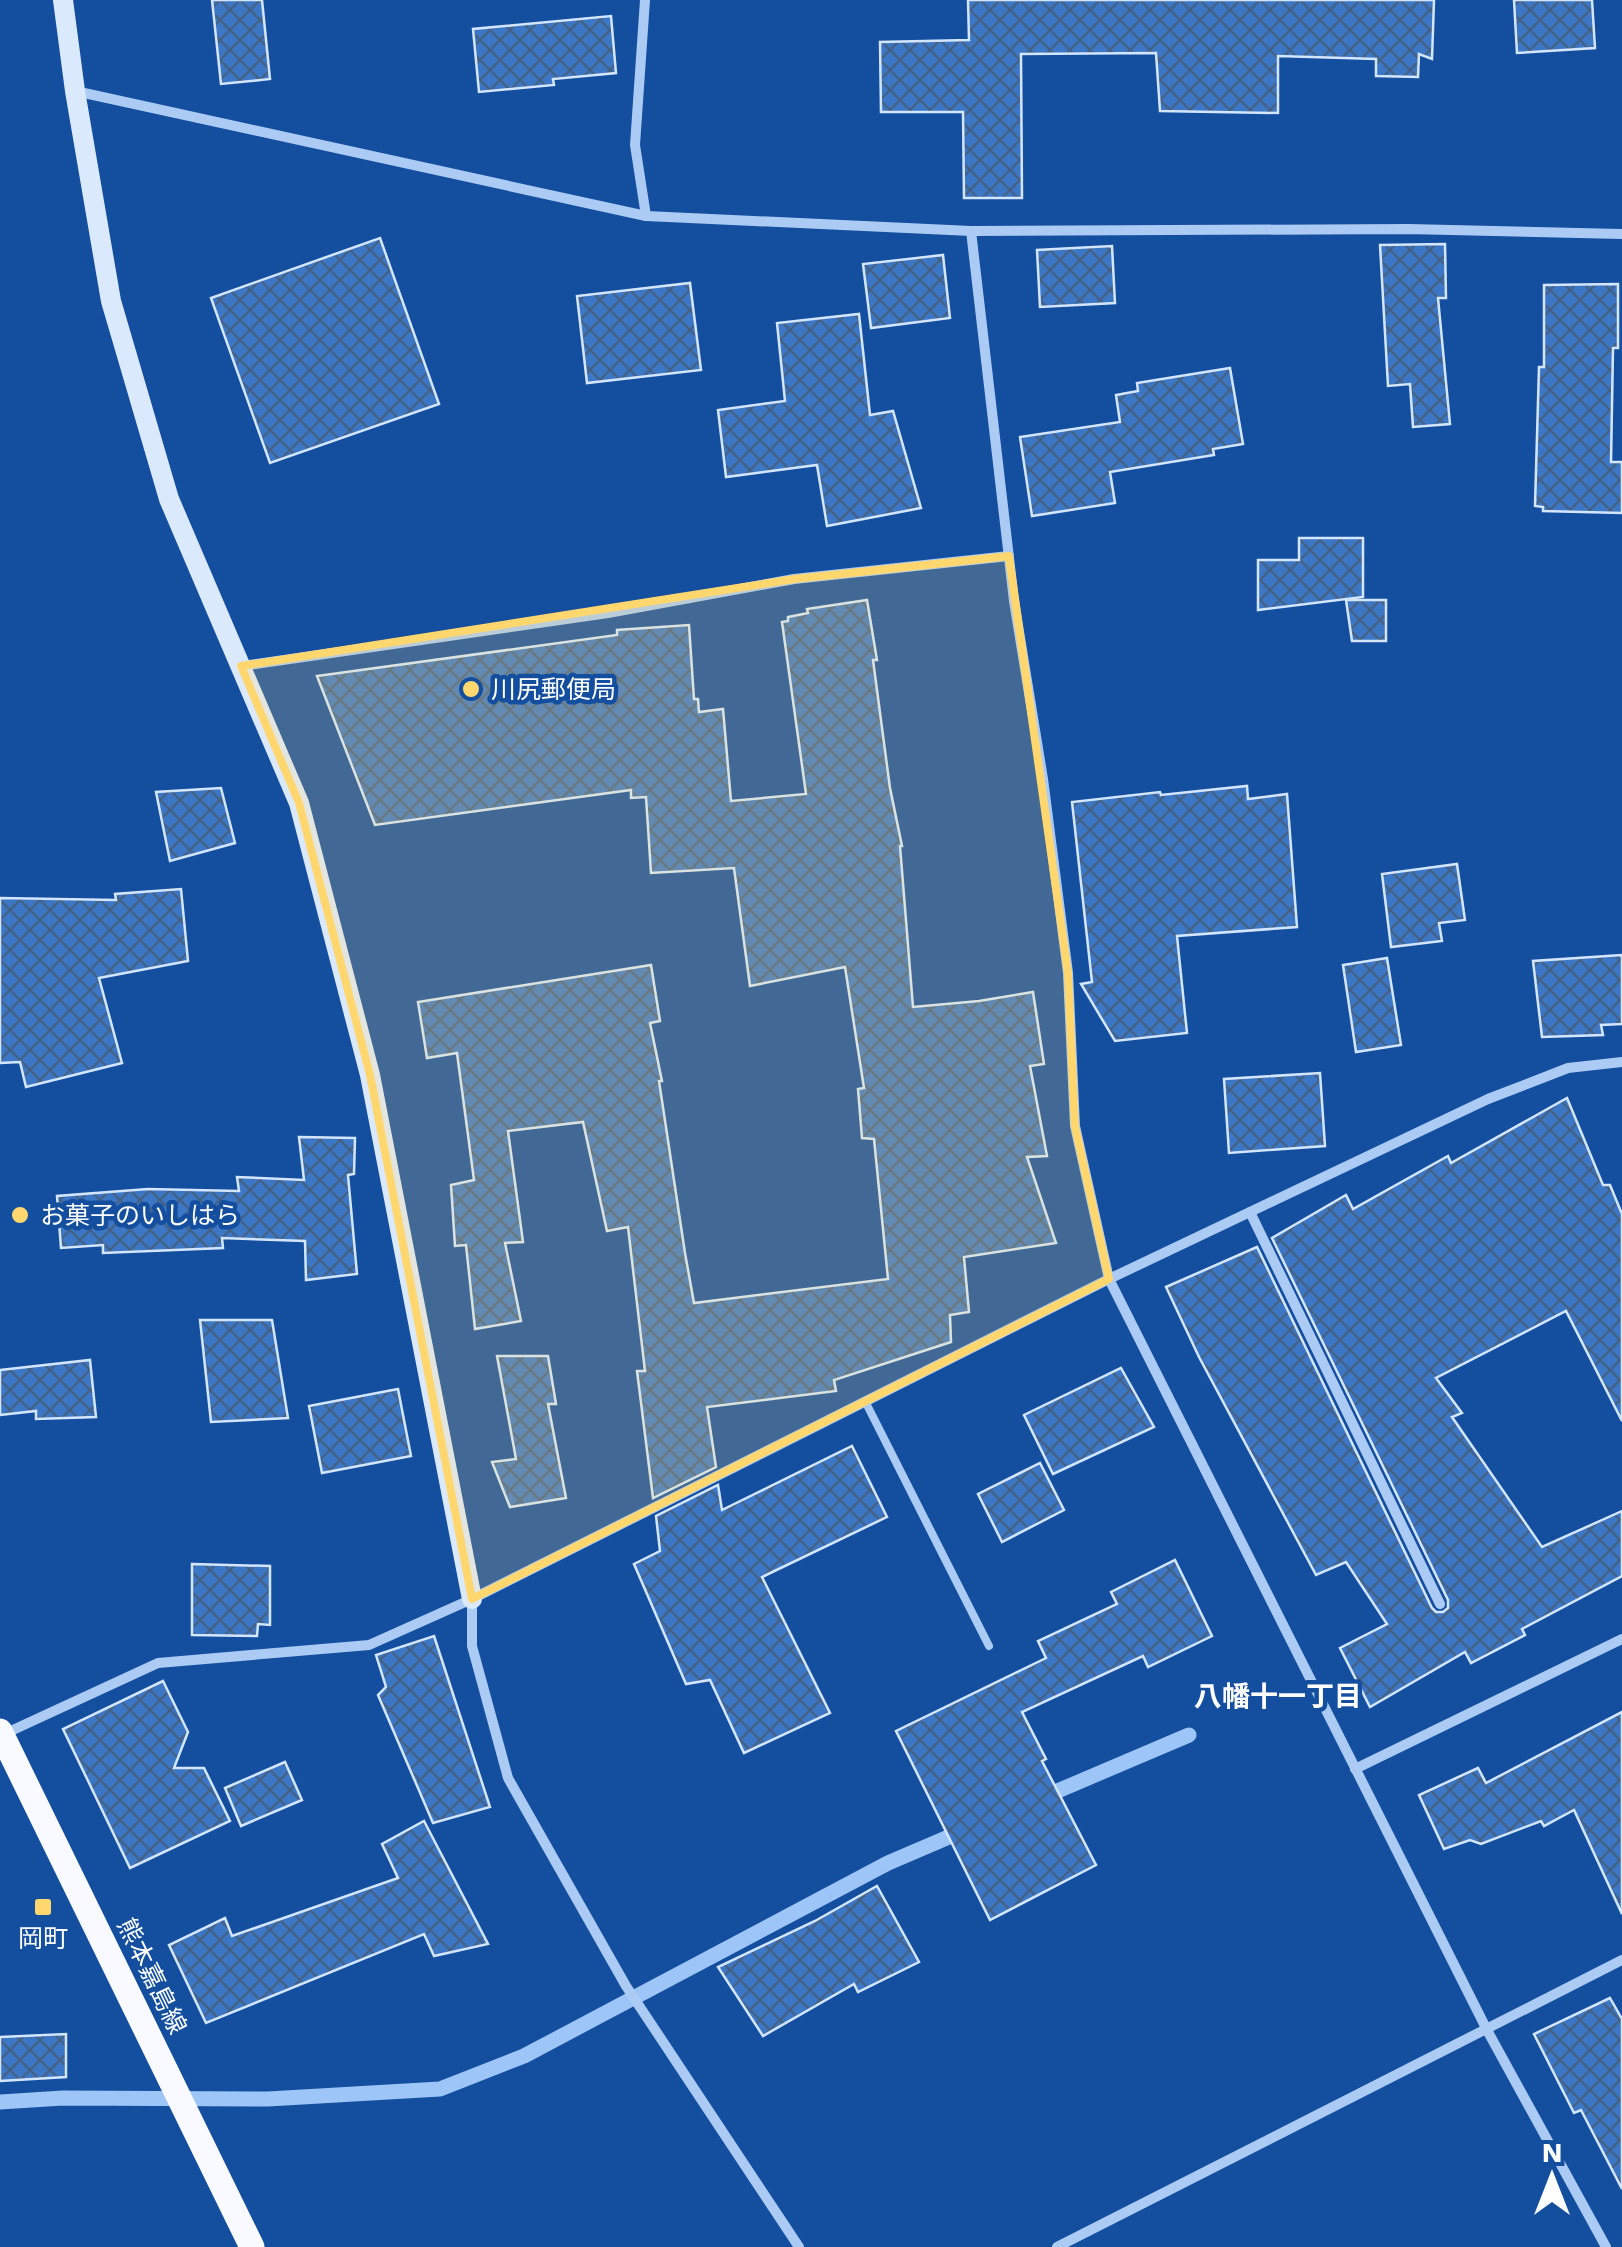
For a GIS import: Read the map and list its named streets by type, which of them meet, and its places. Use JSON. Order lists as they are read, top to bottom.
{
  "streets": {
    "main road": ["熊本嘉島線"]
  },
  "districts": ["八幡十一丁目"],
  "places": {
    "other": ["川尻郵便局", "お菓子のいしはら"],
    "transit": ["岡町"]
  },
  "north": "top"
}
